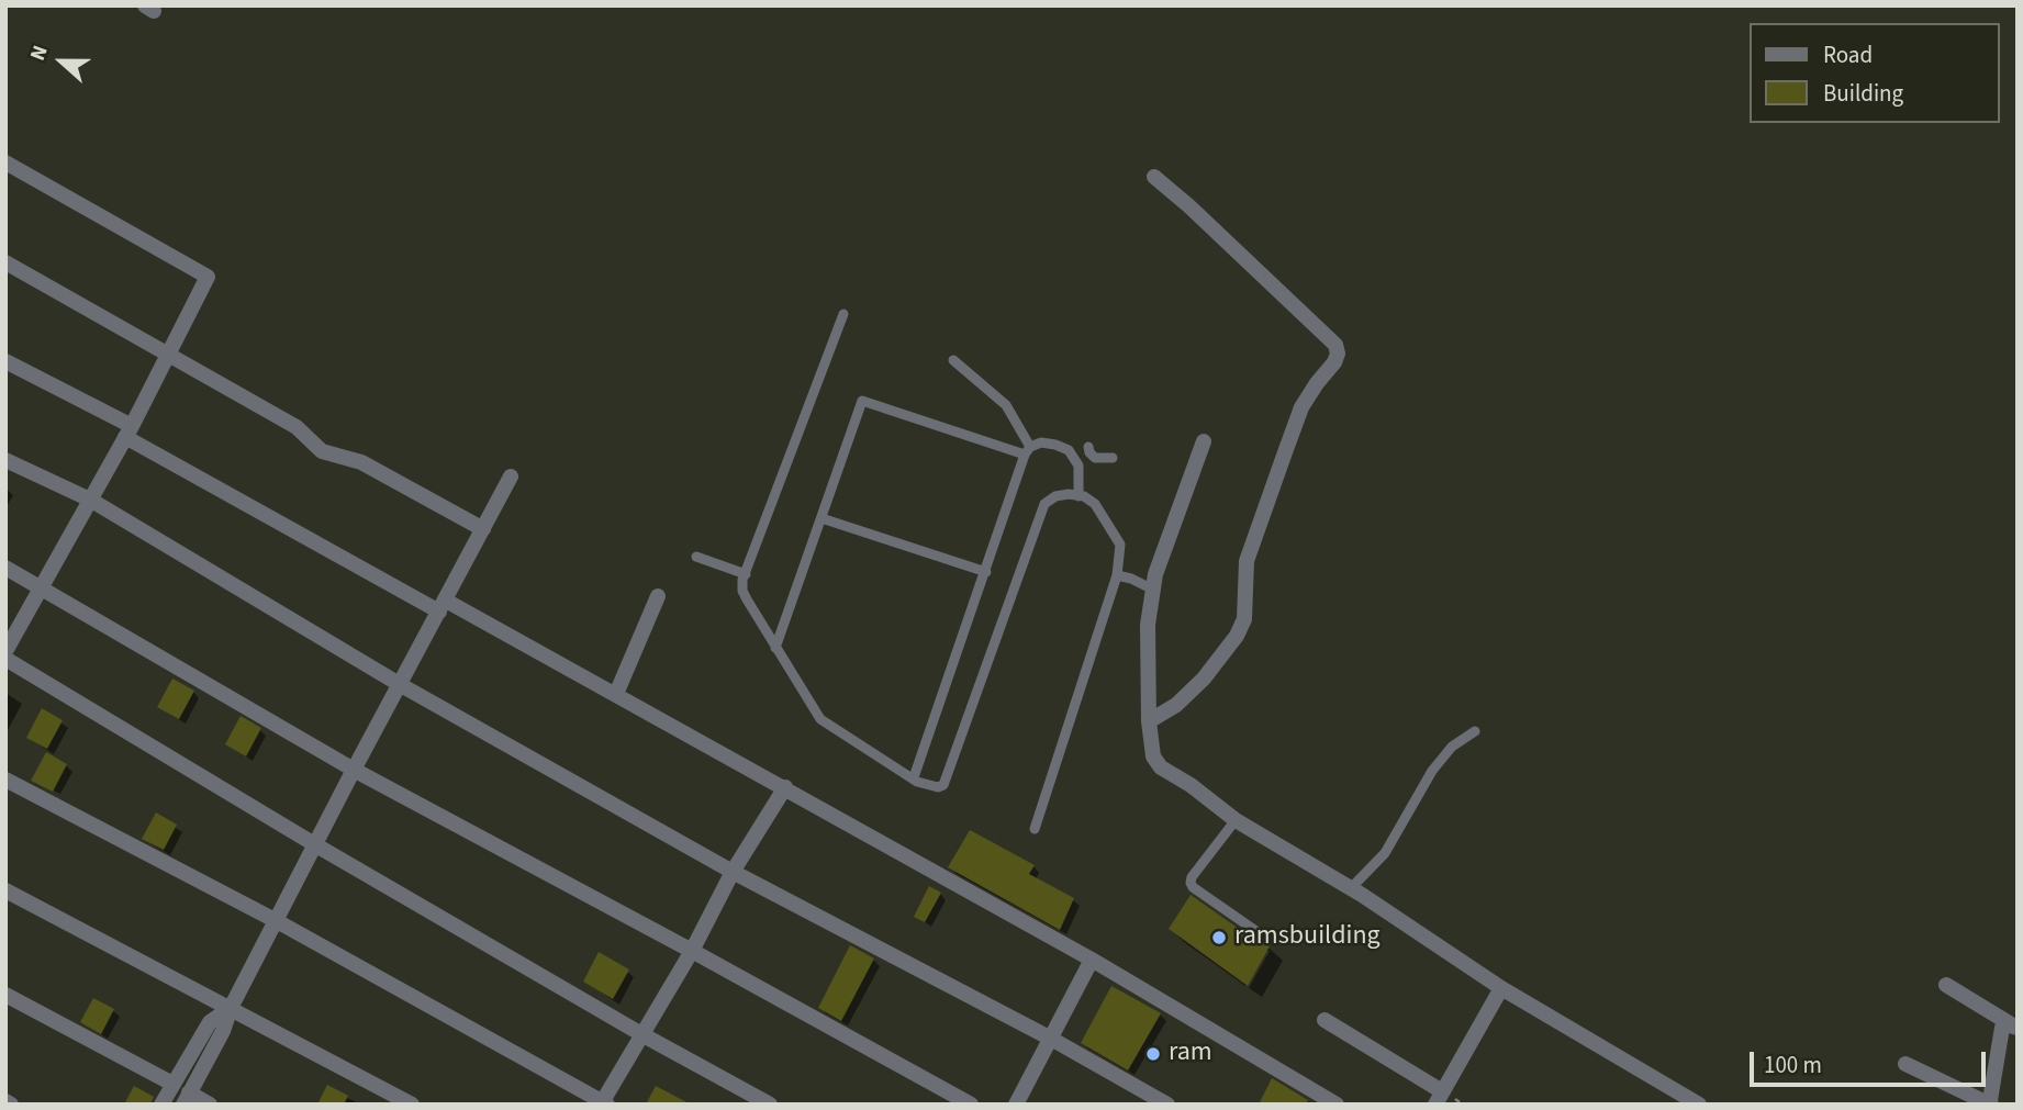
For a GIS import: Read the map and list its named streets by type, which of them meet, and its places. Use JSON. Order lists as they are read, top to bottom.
{
  "places": ["ramsbuilding", "ram"],
  "legend": ["Road", "Building"],
  "scale_bar": "100 m",
  "north": "left"
}
